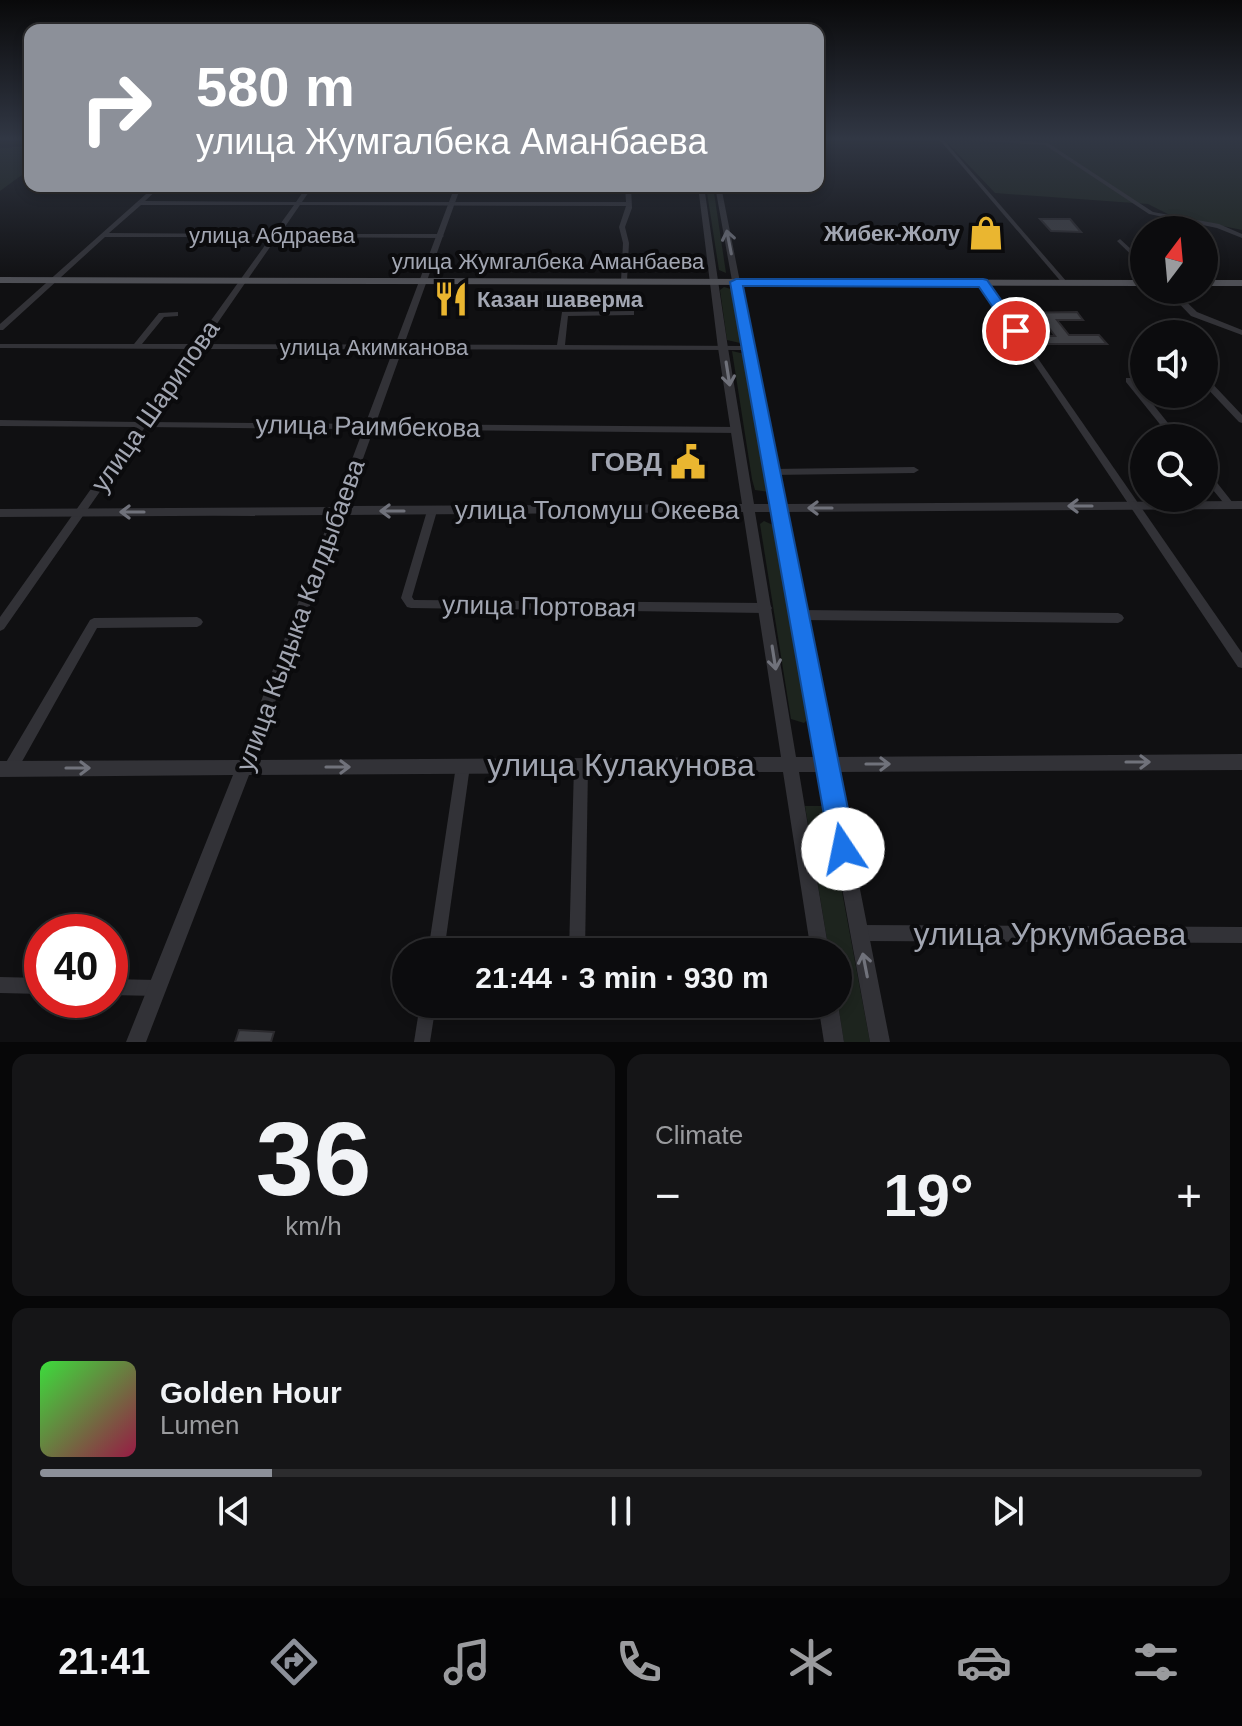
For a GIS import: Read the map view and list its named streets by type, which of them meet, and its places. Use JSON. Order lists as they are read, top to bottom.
{
  "streets": {
    "main road": ["улица Жумгалбека Аманбаева"],
    "street": [
      "улица Абдраева",
      "улица Акимканова",
      "улица Шарипова",
      "улица Раимбекова",
      "улица Толомуш Океева",
      "улица Портовая",
      "улица Кыдыка Калдыбаева",
      "улица Кулакунова",
      "улица Уркумбаева"
    ]
  },
  "crossings": [
    ["улица Абдраева", "улица Шарипова"],
    ["улица Абдраева", "улица Кыдыка Калдыбаева"],
    ["улица Жумгалбека Аманбаева", "улица Шарипова"],
    ["улица Жумгалбека Аманбаева", "улица Кыдыка Калдыбаева"],
    ["улица Акимканова", "улица Шарипова"],
    ["улица Акимканова", "улица Кыдыка Калдыбаева"],
    ["улица Шарипова", "улица Раимбекова"],
    ["улица Шарипова", "улица Толомуш Океева"],
    ["улица Раимбекова", "улица Кыдыка Калдыбаева"],
    ["улица Толомуш Океева", "улица Портовая"],
    ["улица Толомуш Океева", "улица Кыдыка Калдыбаева"],
    ["улица Кыдыка Калдыбаева", "улица Кулакунова"]
  ],
  "one_way": ["улица Толомуш Океева", "улица Кулакунова"],
  "places": {
    "shop": ["Жибек-Жолу"],
    "restaurant": ["Казан шаверма"],
    "public building": ["ГОВД"]
  },
  "north": "top",
  "page": {
    "turn": ["580 m", "улица Жумгалбека Аманбаева"],
    "limit": "40",
    "trip": "21:44 · 3 min · 930 m",
    "tile": [
      ["36", "km/h"],
      "Climate"
    ],
    "heat": ["−", "19°", "+"],
    "song": ["Golden Hour", "Lumen"],
    "tabs": "21:41"
  }
}
